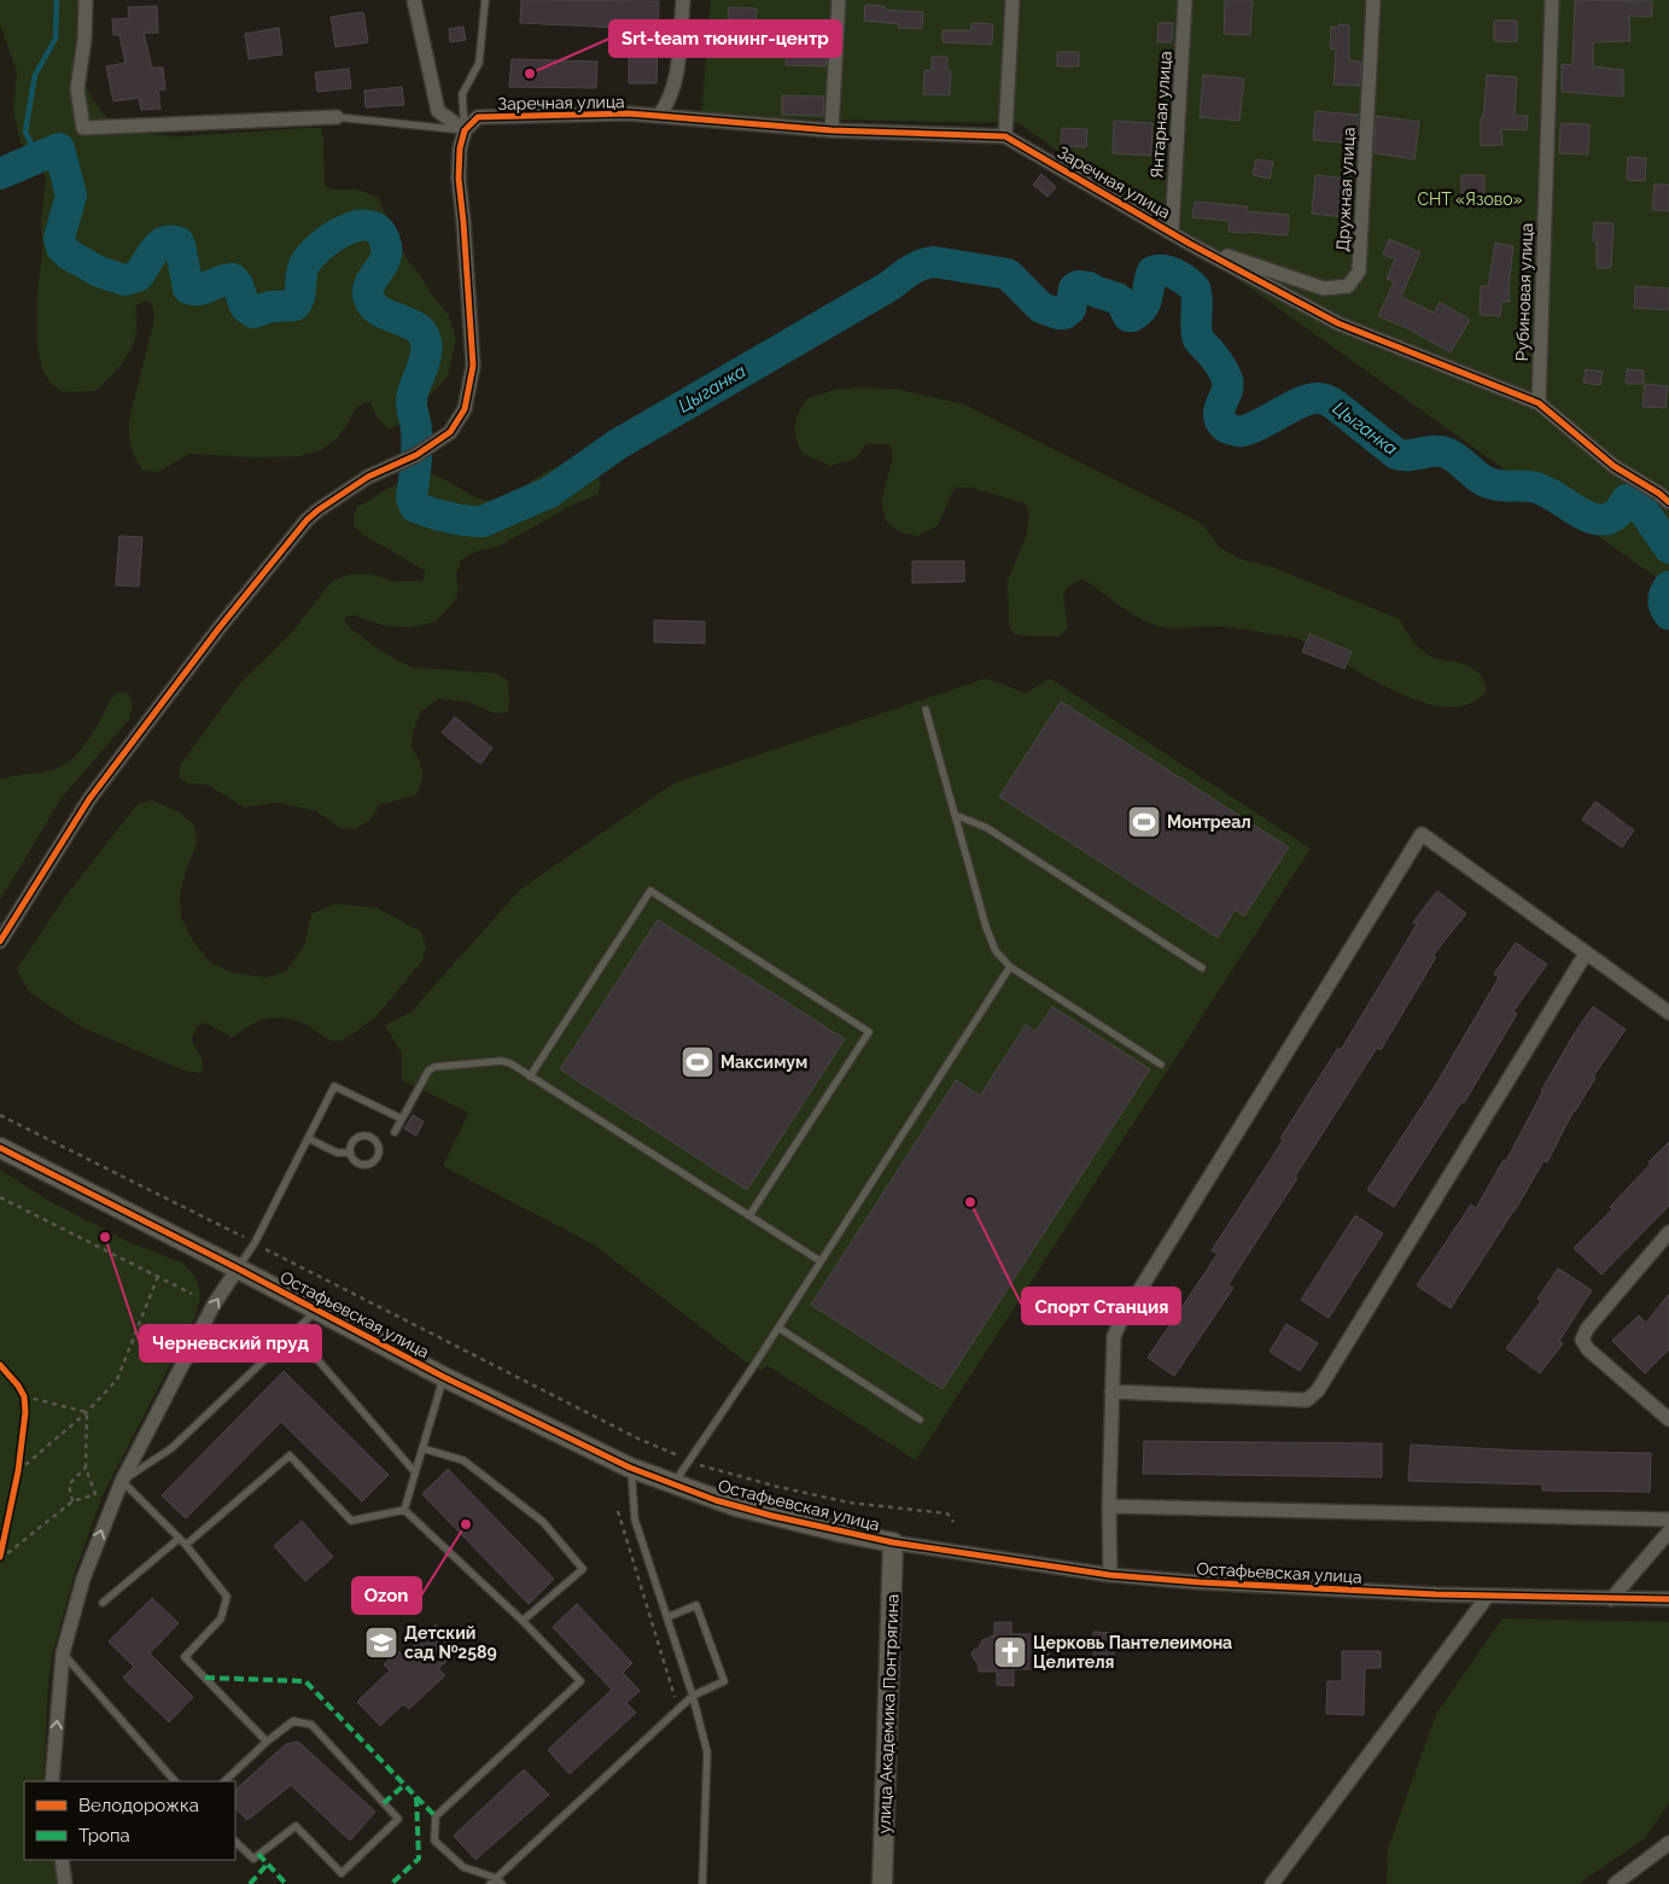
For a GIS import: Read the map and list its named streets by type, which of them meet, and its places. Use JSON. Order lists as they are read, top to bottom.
{
  "streets": {
    "street": [
      "Заречная улица",
      "Янтарная улица",
      "Дружная улица",
      "Рубиновая улица",
      "Остафьевская улица",
      "улица Академика Понтрягина"
    ]
  },
  "crossings": [
    ["Заречная улица", "Янтарная улица"],
    ["Заречная улица", "Дружная улица"],
    ["Заречная улица", "Рубиновая улица"],
    ["Остафьевская улица", "улица Академика Понтрягина"]
  ],
  "water": ["Цыганка"],
  "parks": ["СНТ «Язово»"],
  "places": {
    "other": [
      "Srt-team тюнинг-центр",
      "Спорт Станция",
      "Черневский пруд",
      "Ozon"
    ],
    "sports": ["Монтреал", "Максимум"],
    "school or university": ["Детский сад №2589"],
    "church": ["Церковь Пантелеимона Целителя"]
  },
  "legend": ["Велодорожка", "Тропа"]
}
